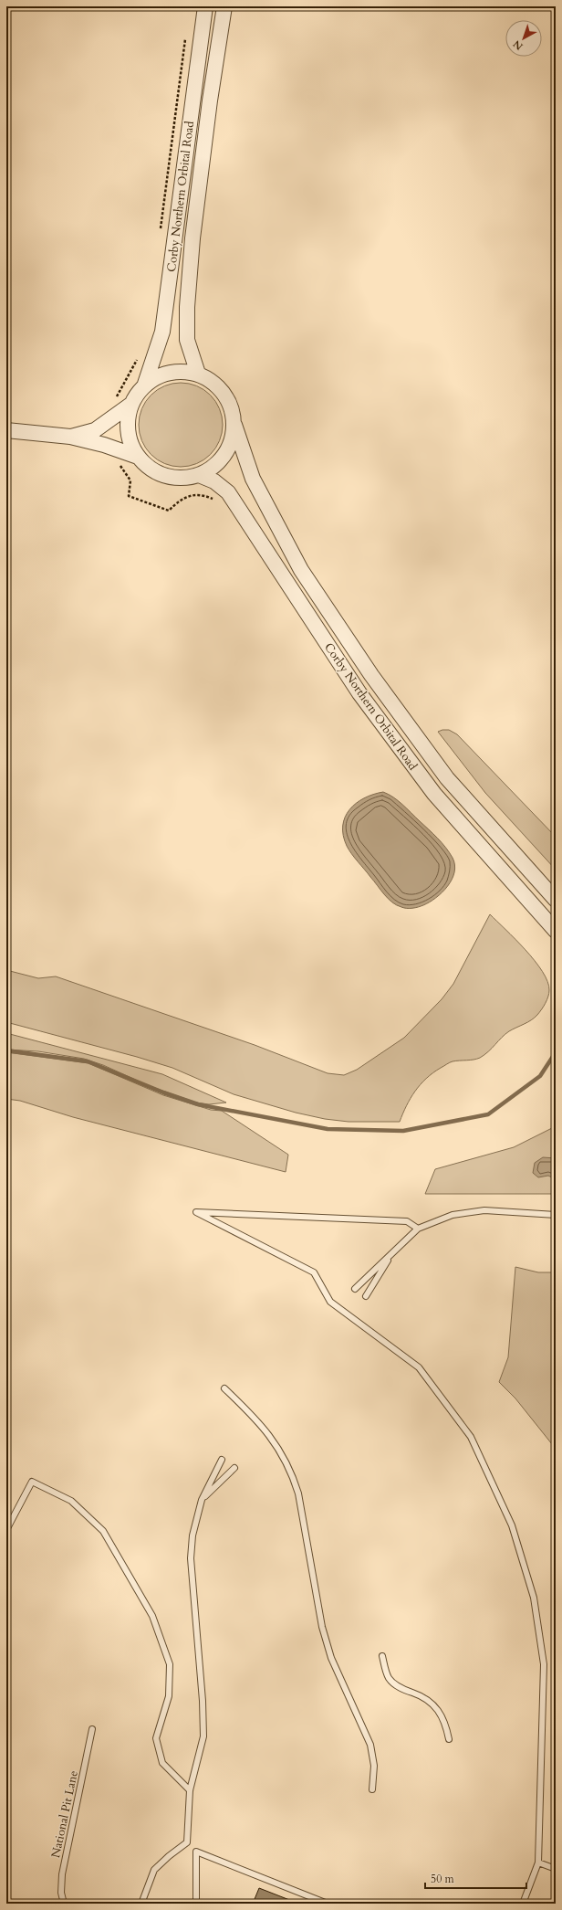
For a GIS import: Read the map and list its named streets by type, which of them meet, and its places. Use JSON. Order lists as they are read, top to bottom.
{
  "streets": {
    "street": ["Corby Northern Orbital Road"],
    "lane": ["National Pit Lane"]
  },
  "scale_bar": "50 m",
  "north": "bottom left"
}
